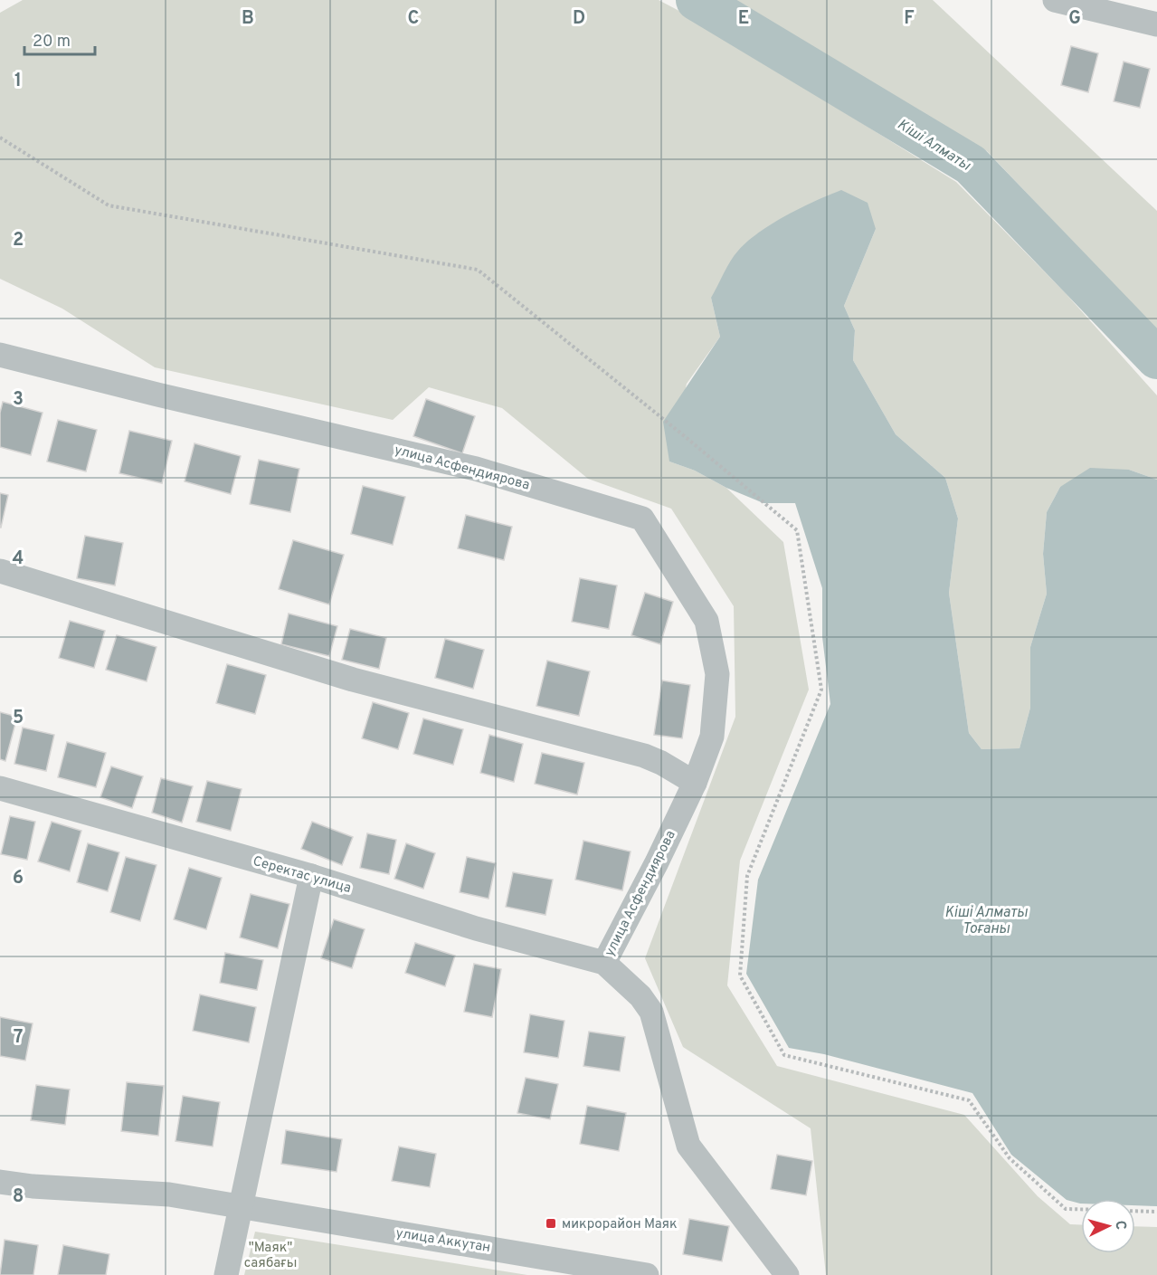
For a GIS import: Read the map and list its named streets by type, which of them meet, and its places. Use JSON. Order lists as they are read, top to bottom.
{
  "streets": {
    "street": ["улица Асфендиярова", "Серектас улица", "улица Аккутан"]
  },
  "crossings": [
    ["улица Асфендиярова", "Серектас улица"]
  ],
  "water": ["Кіші Алматы", "Кіші Алматы Тоғаны"],
  "parks": ["\"Маяк\" саябағы"],
  "places": {
    "transit": ["микрорайон Маяк"]
  },
  "scale_bar": "20 m",
  "north": "right",
  "grid": {
    "columns": [
      "B",
      "C",
      "D",
      "E",
      "F",
      "G"
    ],
    "rows": [
      "1",
      "2",
      "3",
      "4",
      "5",
      "6",
      "7",
      "8"
    ]
  }
}
